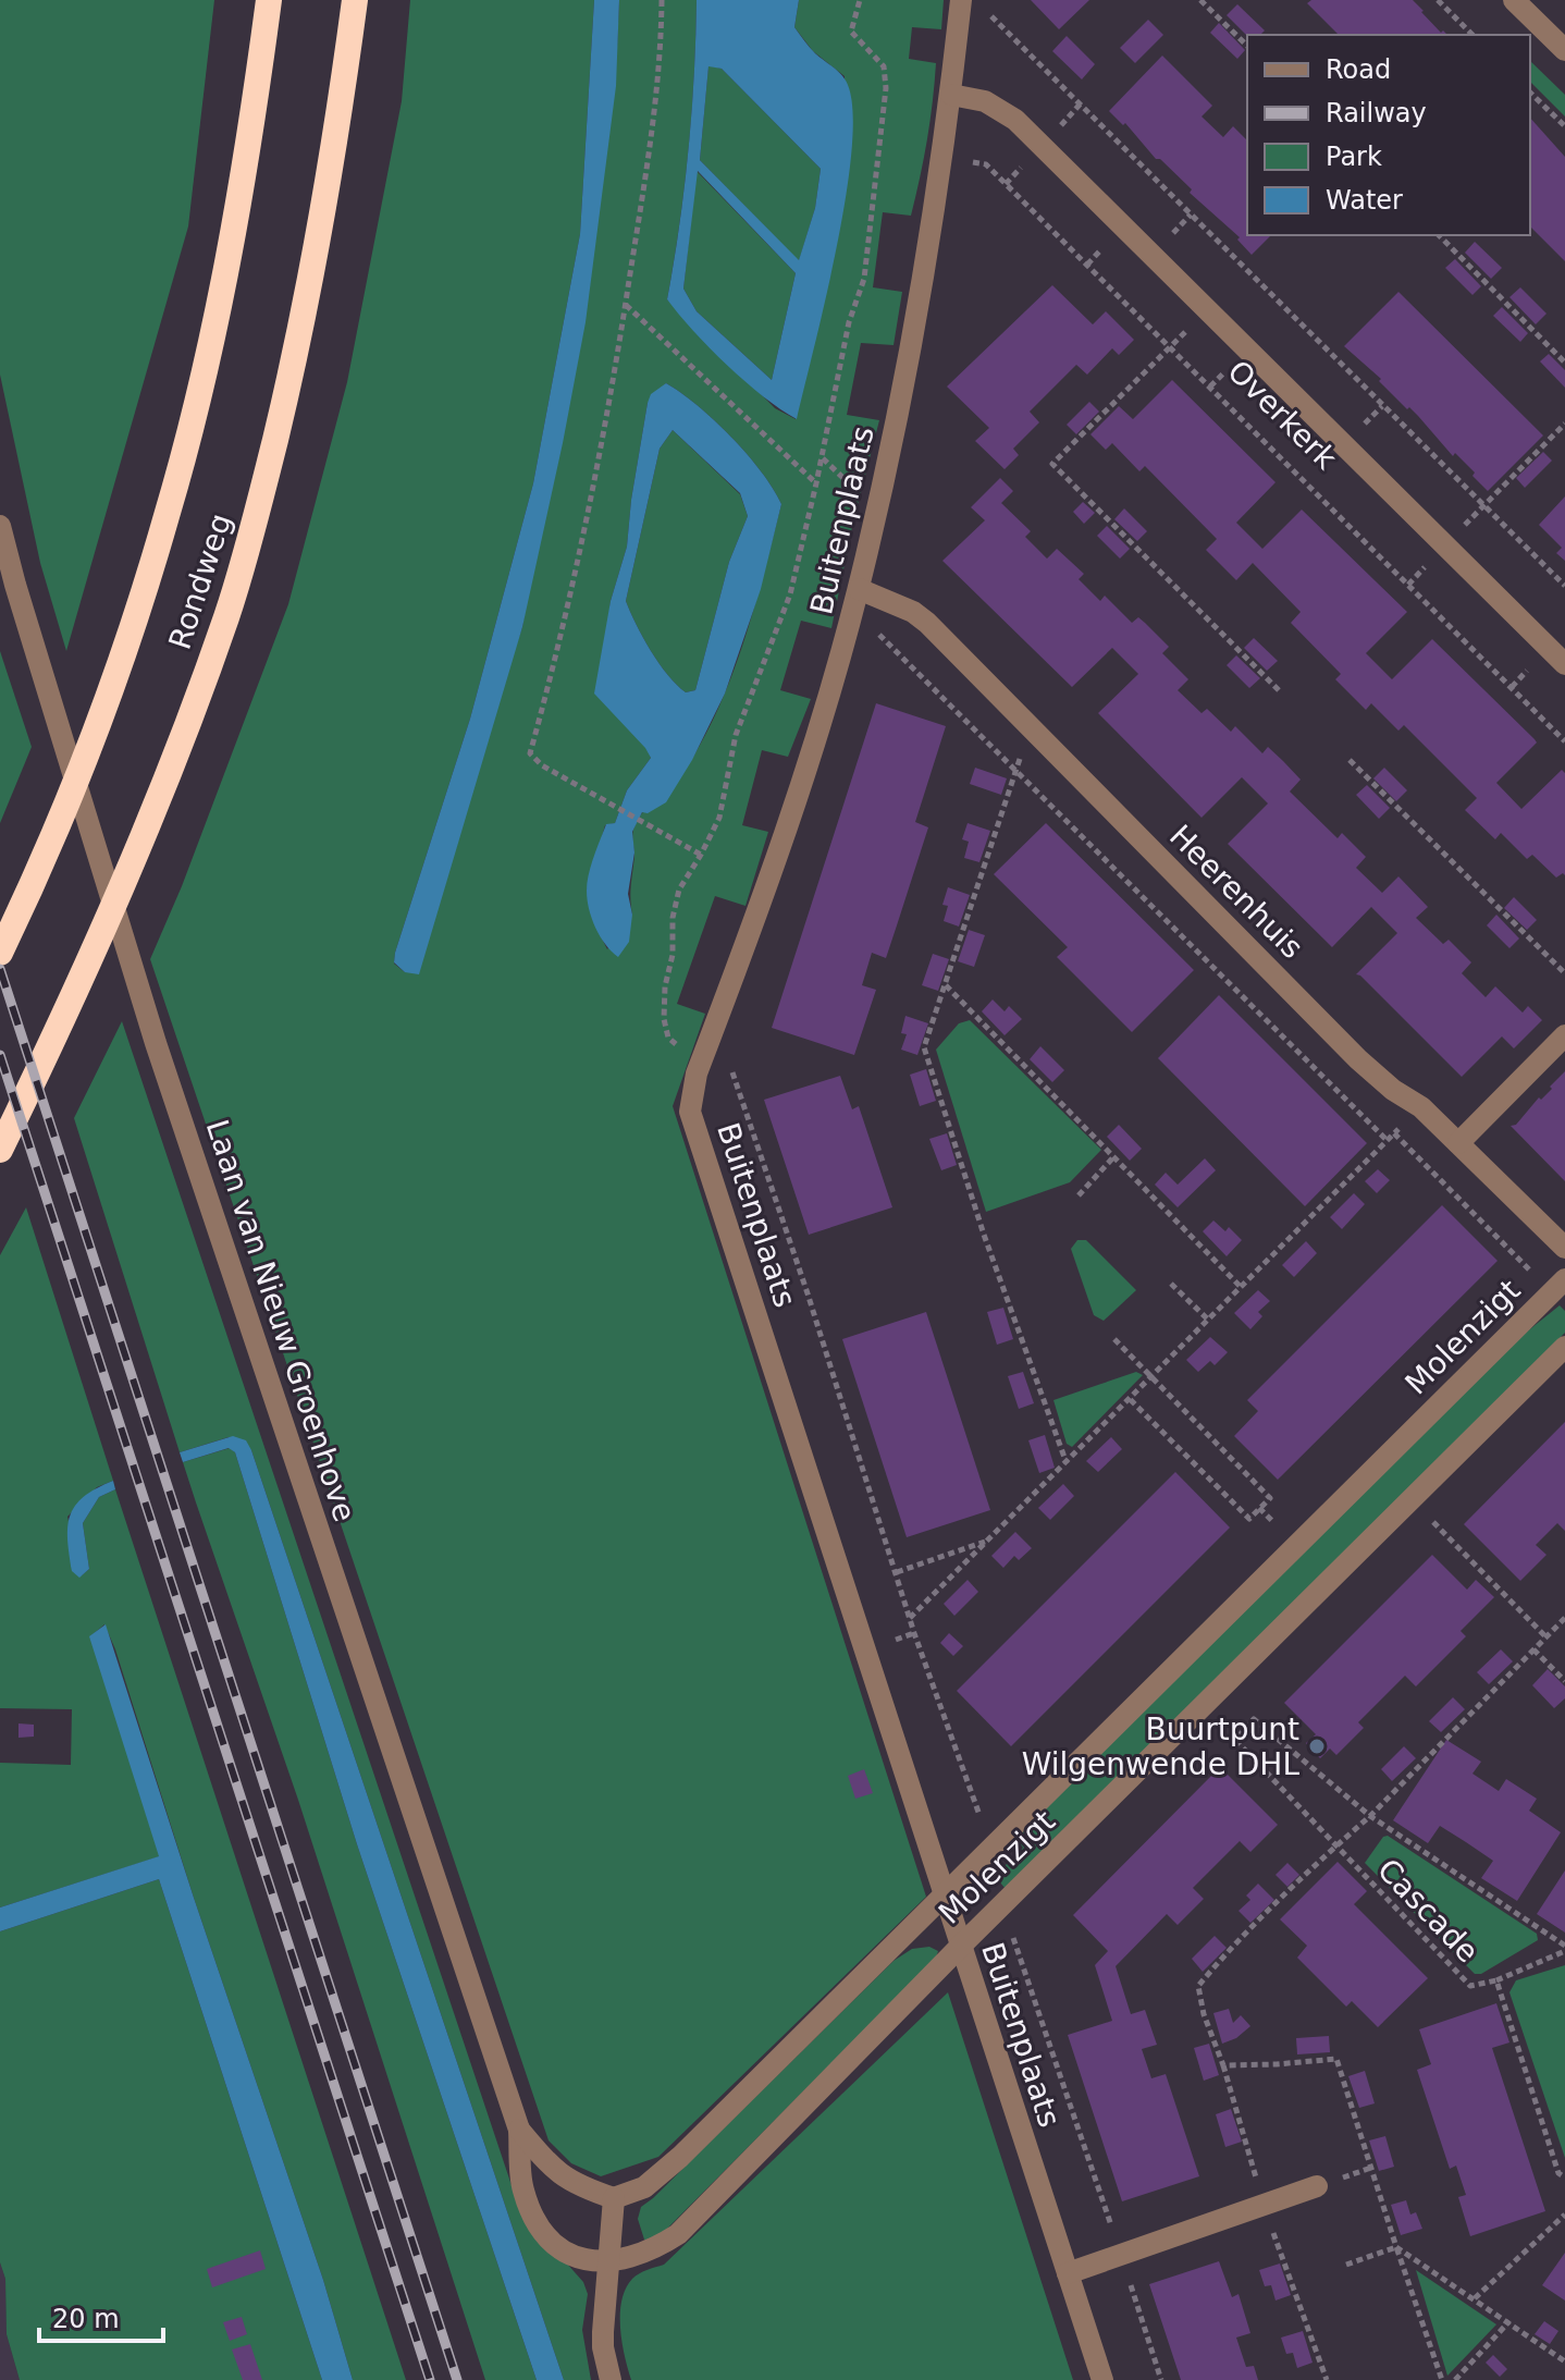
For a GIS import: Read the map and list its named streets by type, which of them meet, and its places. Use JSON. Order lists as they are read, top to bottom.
{
  "streets": {
    "highway": ["Rondweg"],
    "street": [
      "Overkerk",
      "Buitenplaats",
      "Heerenhuis",
      "Laan van Nieuw Groenhove",
      "Molenzigt"
    ],
    "path": ["Cascade"]
  },
  "crossings": [
    ["Overkerk", "Buitenplaats"],
    ["Buitenplaats", "Heerenhuis"],
    ["Buitenplaats", "Molenzigt"],
    ["Laan van Nieuw Groenhove", "Molenzigt"]
  ],
  "places": ["Buurtpunt Wilgenwende DHL"],
  "legend": [
    "Road",
    "Railway",
    "Park",
    "Water"
  ],
  "scale_bar": "20 m"
}
